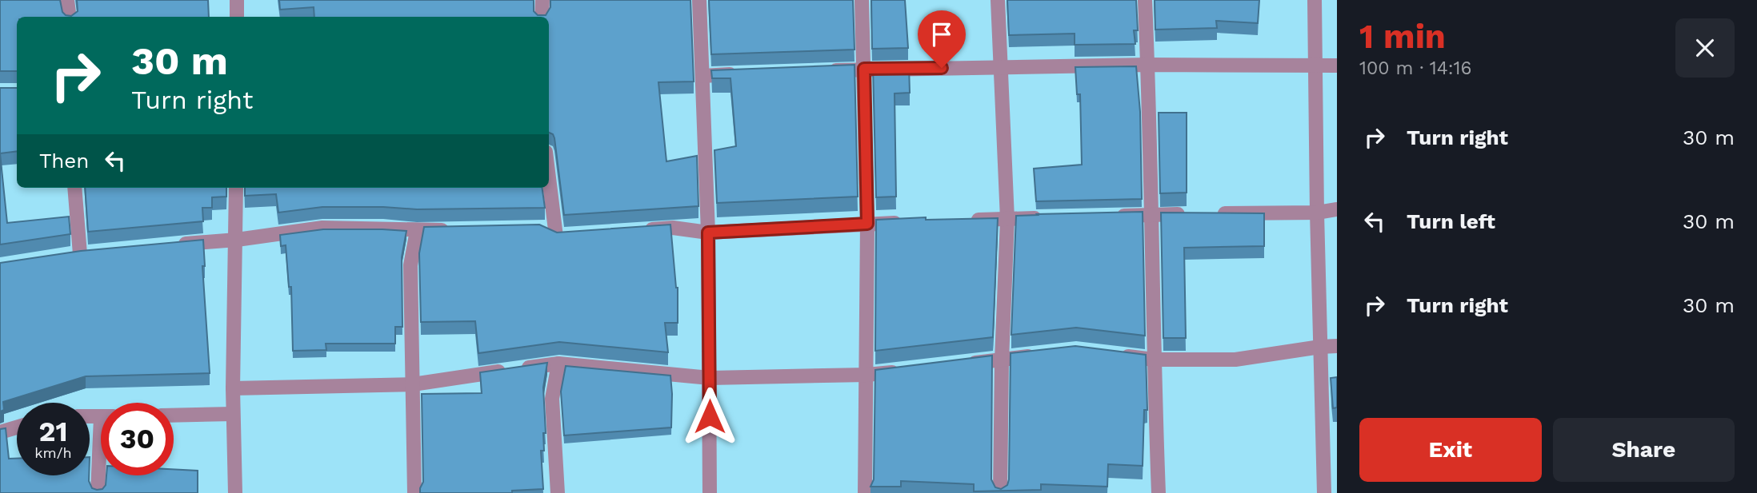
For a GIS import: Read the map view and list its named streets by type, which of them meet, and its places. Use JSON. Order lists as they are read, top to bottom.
{
  "page": {
    "heading": ["1 min", "100 m · 14:16"],
    "turn": ["30 m", "Turn right"],
    "list": [
      {
        "name": "Turn right",
        "value": "30 m"
      },
      {
        "name": "Turn left",
        "value": "30 m"
      },
      {
        "name": "Turn right",
        "value": "30 m"
      }
    ],
    "then": "Then",
    "speed": "21 km/h",
    "limit": "30",
    "buttons": ["Exit", "Share"]
  }
}
